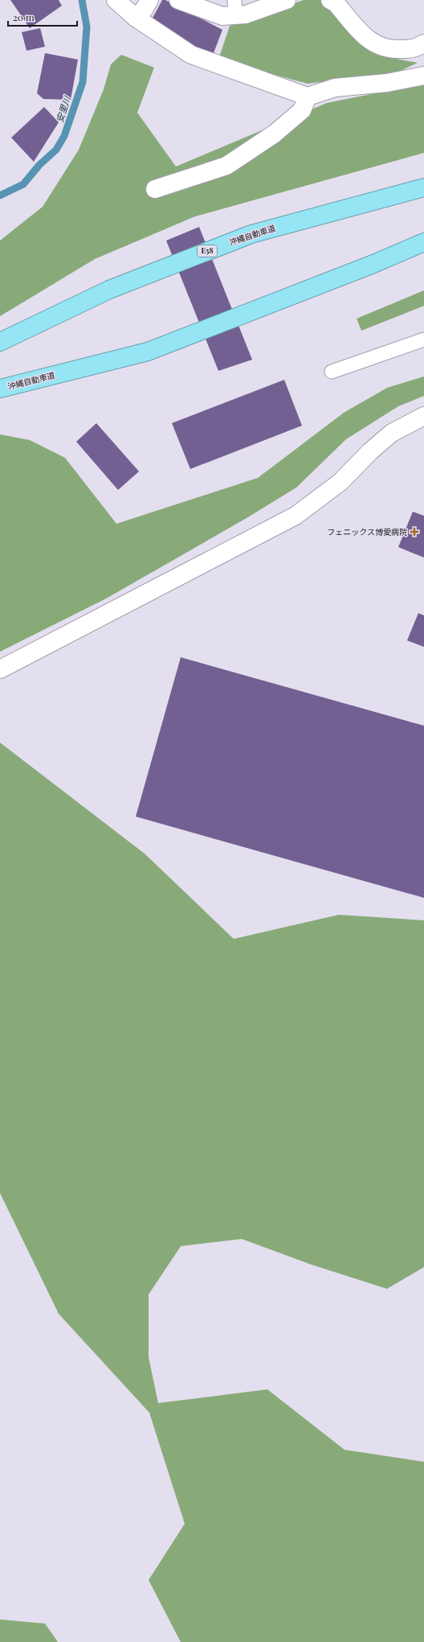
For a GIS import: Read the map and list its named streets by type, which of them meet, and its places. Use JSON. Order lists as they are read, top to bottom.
{
  "streets": {
    "highway": ["沖縄自動車道", "E58"]
  },
  "water": ["安里川"],
  "places": {
    "health": ["フェニックス博愛病院"]
  },
  "scale_bar": "20 m"
}
